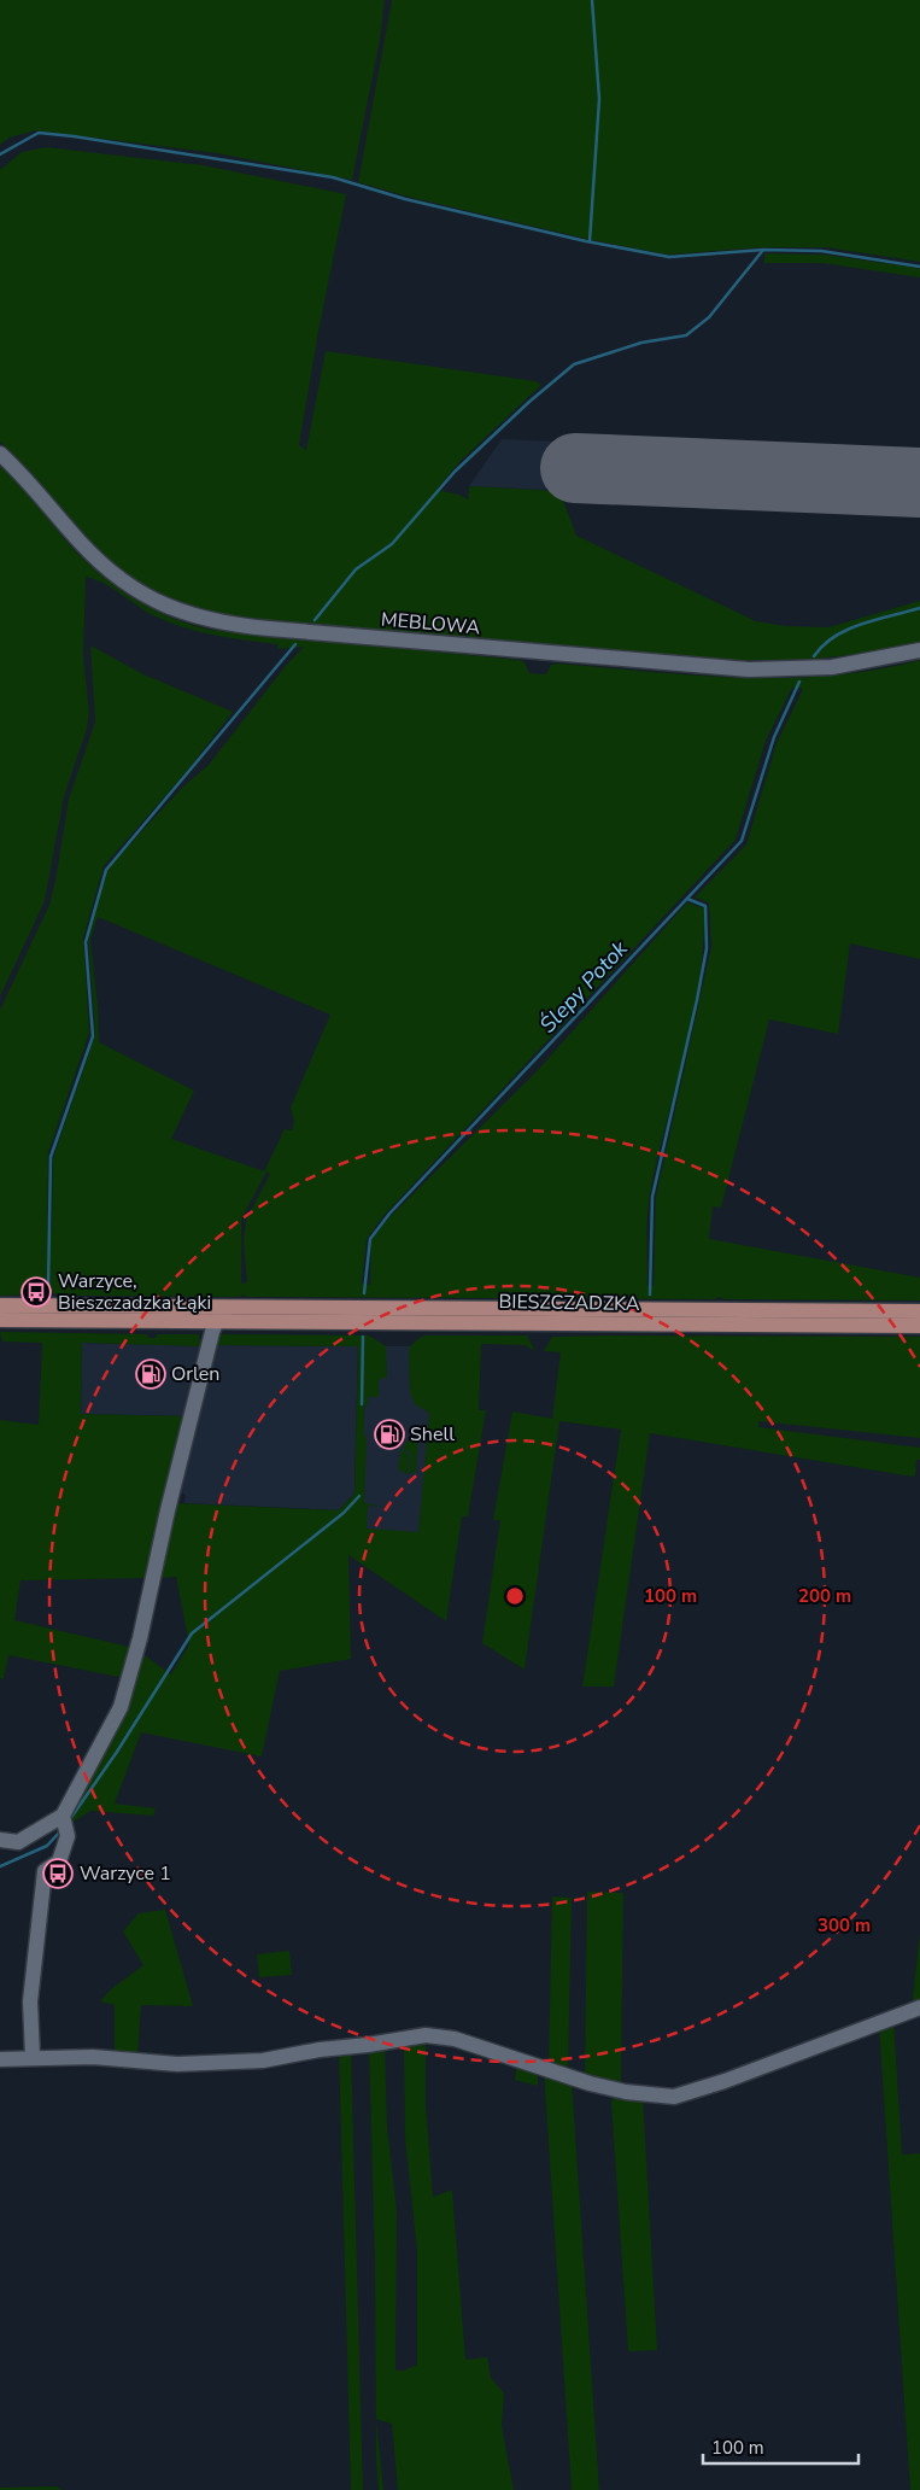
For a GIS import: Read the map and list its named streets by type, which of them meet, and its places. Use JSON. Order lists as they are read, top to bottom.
{
  "streets": {
    "main road": ["BIESZCZADZKA"],
    "street": ["MEBLOWA"]
  },
  "water": ["Ślepy Potok"],
  "places": {
    "bus stop": ["Warzyce, Bieszczadzka Łąki", "Warzyce 1"],
    "fuel station": ["Orlen", "Shell"]
  },
  "scale_bar": "100 m",
  "rings": ["100 m", "200 m", "300 m"]
}
